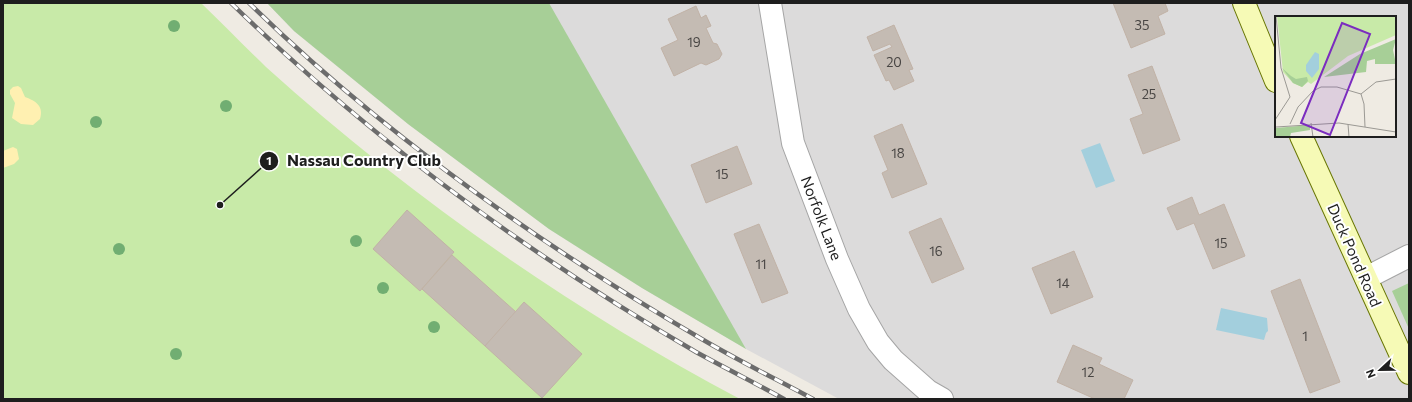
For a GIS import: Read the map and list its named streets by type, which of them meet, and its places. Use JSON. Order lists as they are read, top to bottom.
{
  "streets": {
    "street": ["Norfolk Lane", "Duck Pond Road"]
  },
  "places": ["Nassau Country Club"],
  "house_numbers": [
    "35",
    "19",
    "20",
    "25",
    "18",
    "15",
    "15",
    "16",
    "11",
    "14",
    "1",
    "12"
  ],
  "north": "left"
}
